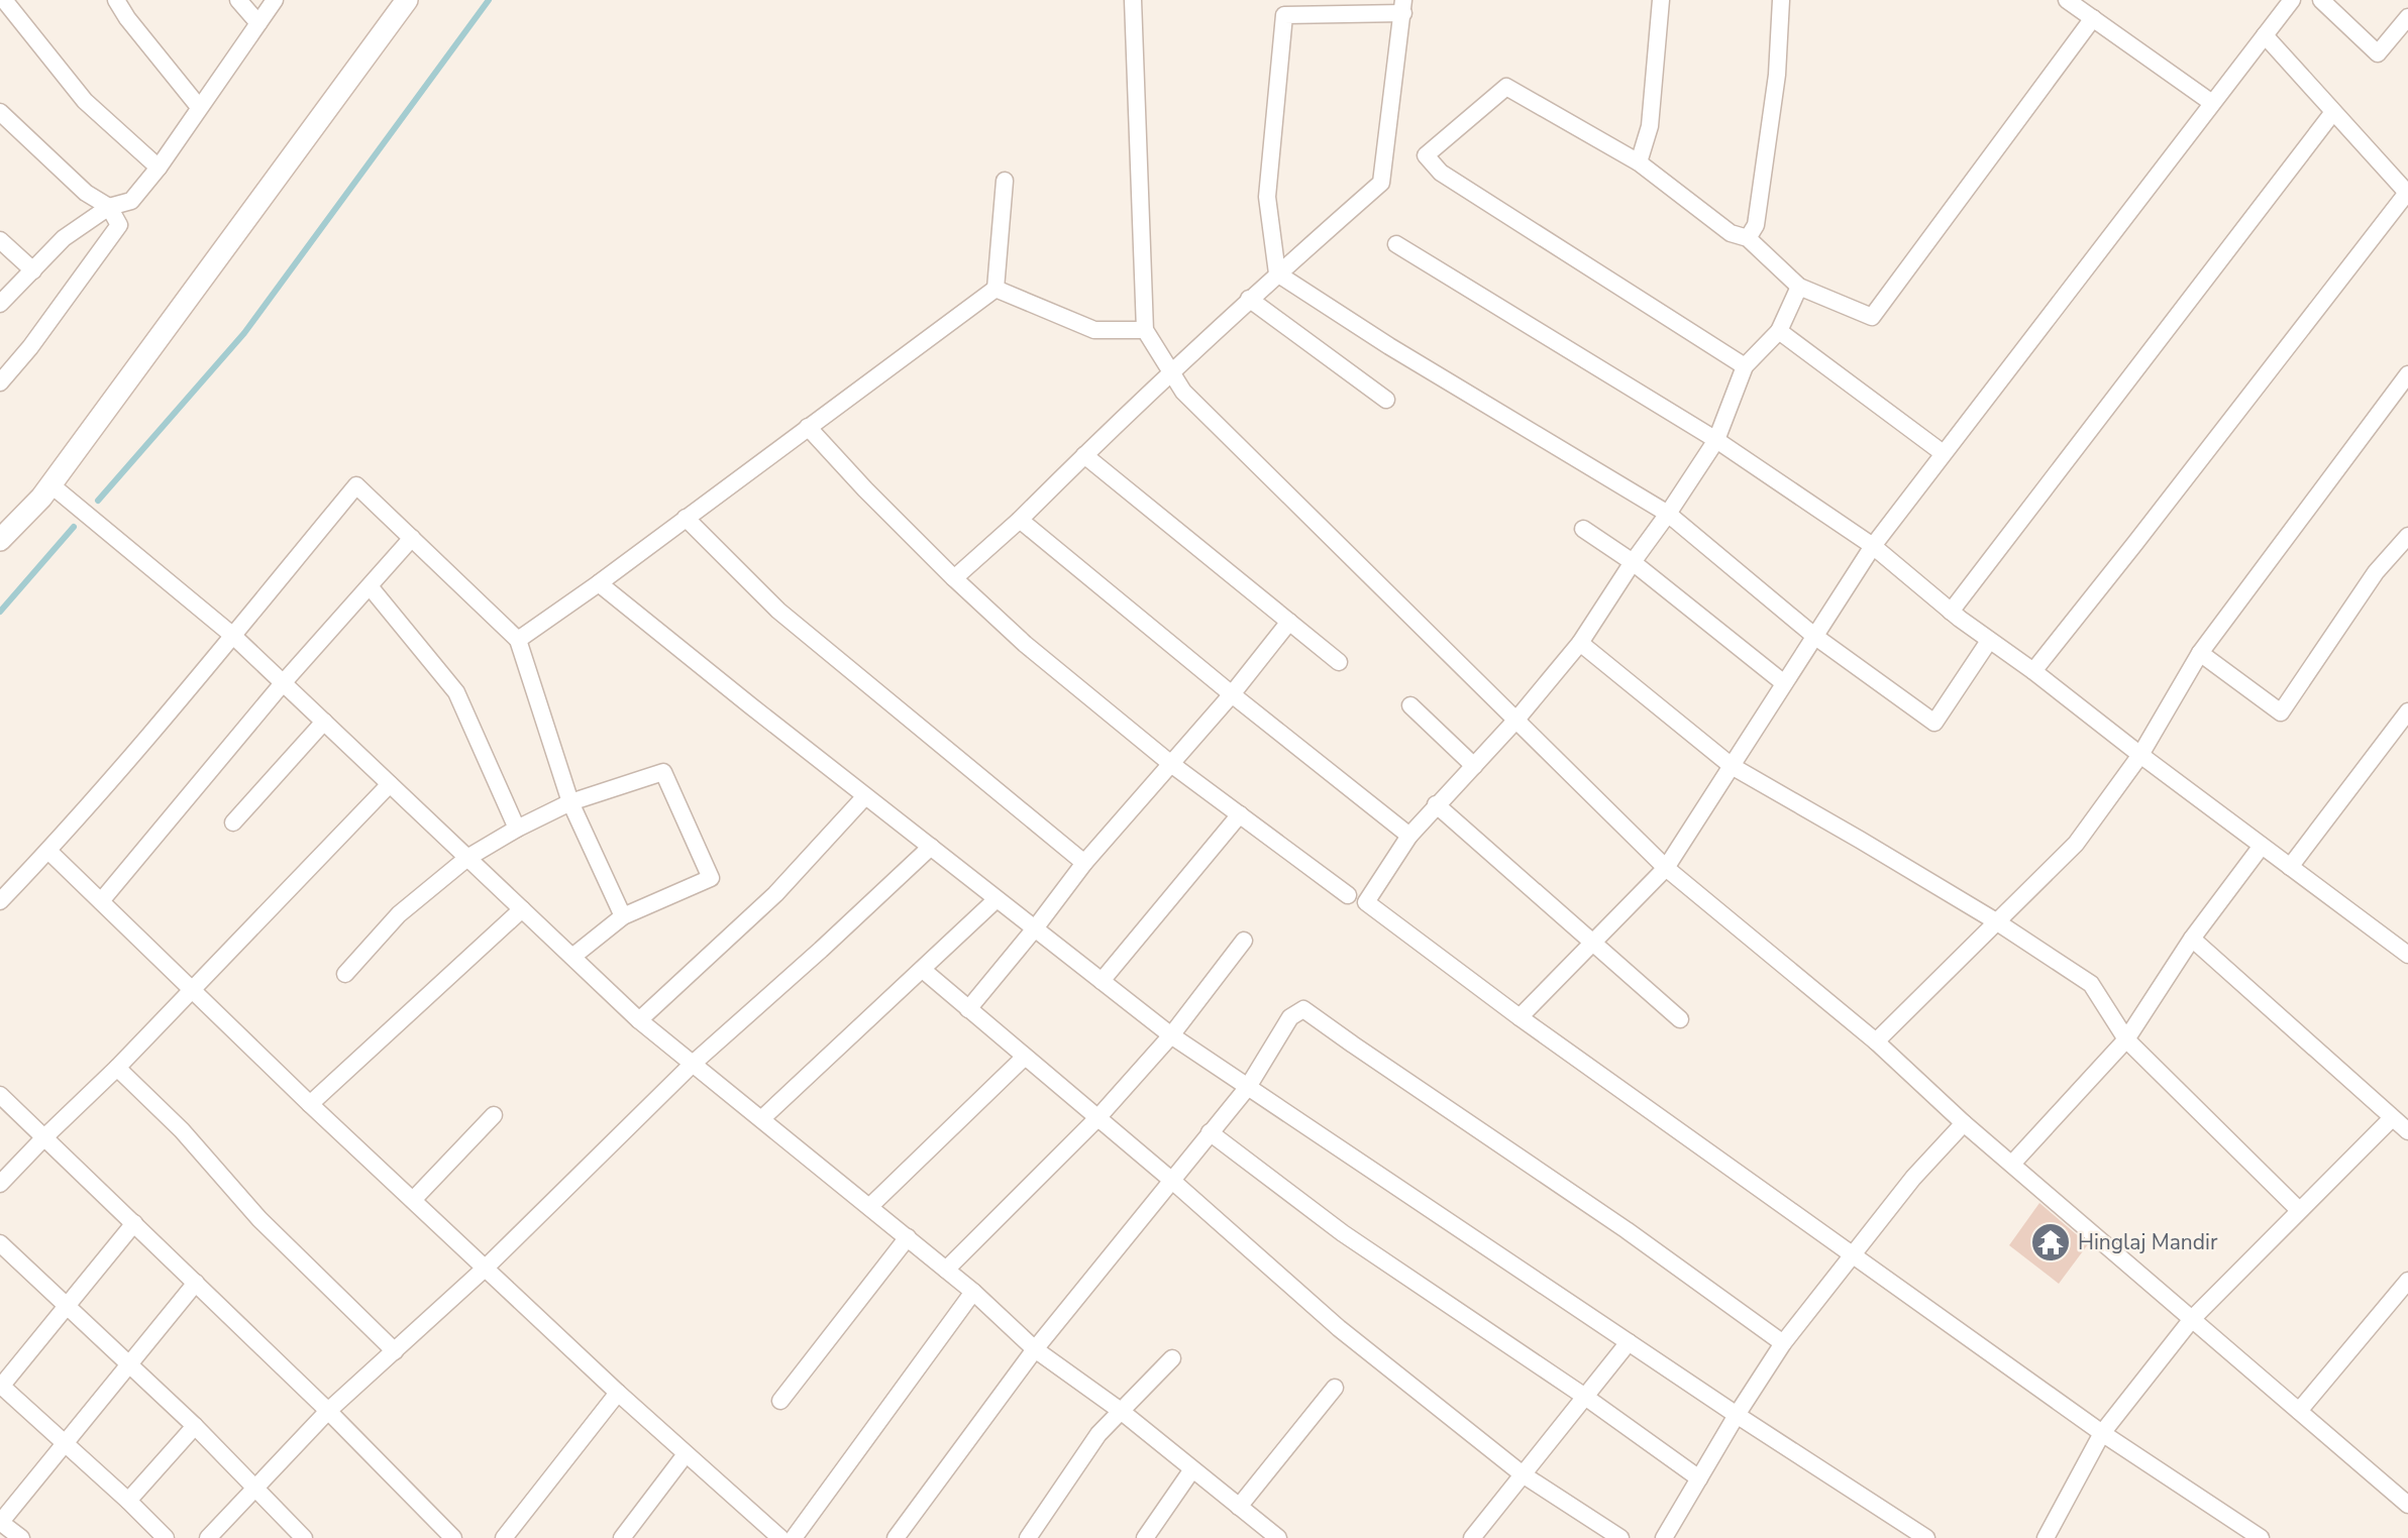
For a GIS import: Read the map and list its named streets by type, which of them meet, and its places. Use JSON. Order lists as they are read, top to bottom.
{
  "places": {
    "temple": ["Hinglaj Mandir"]
  }
}
